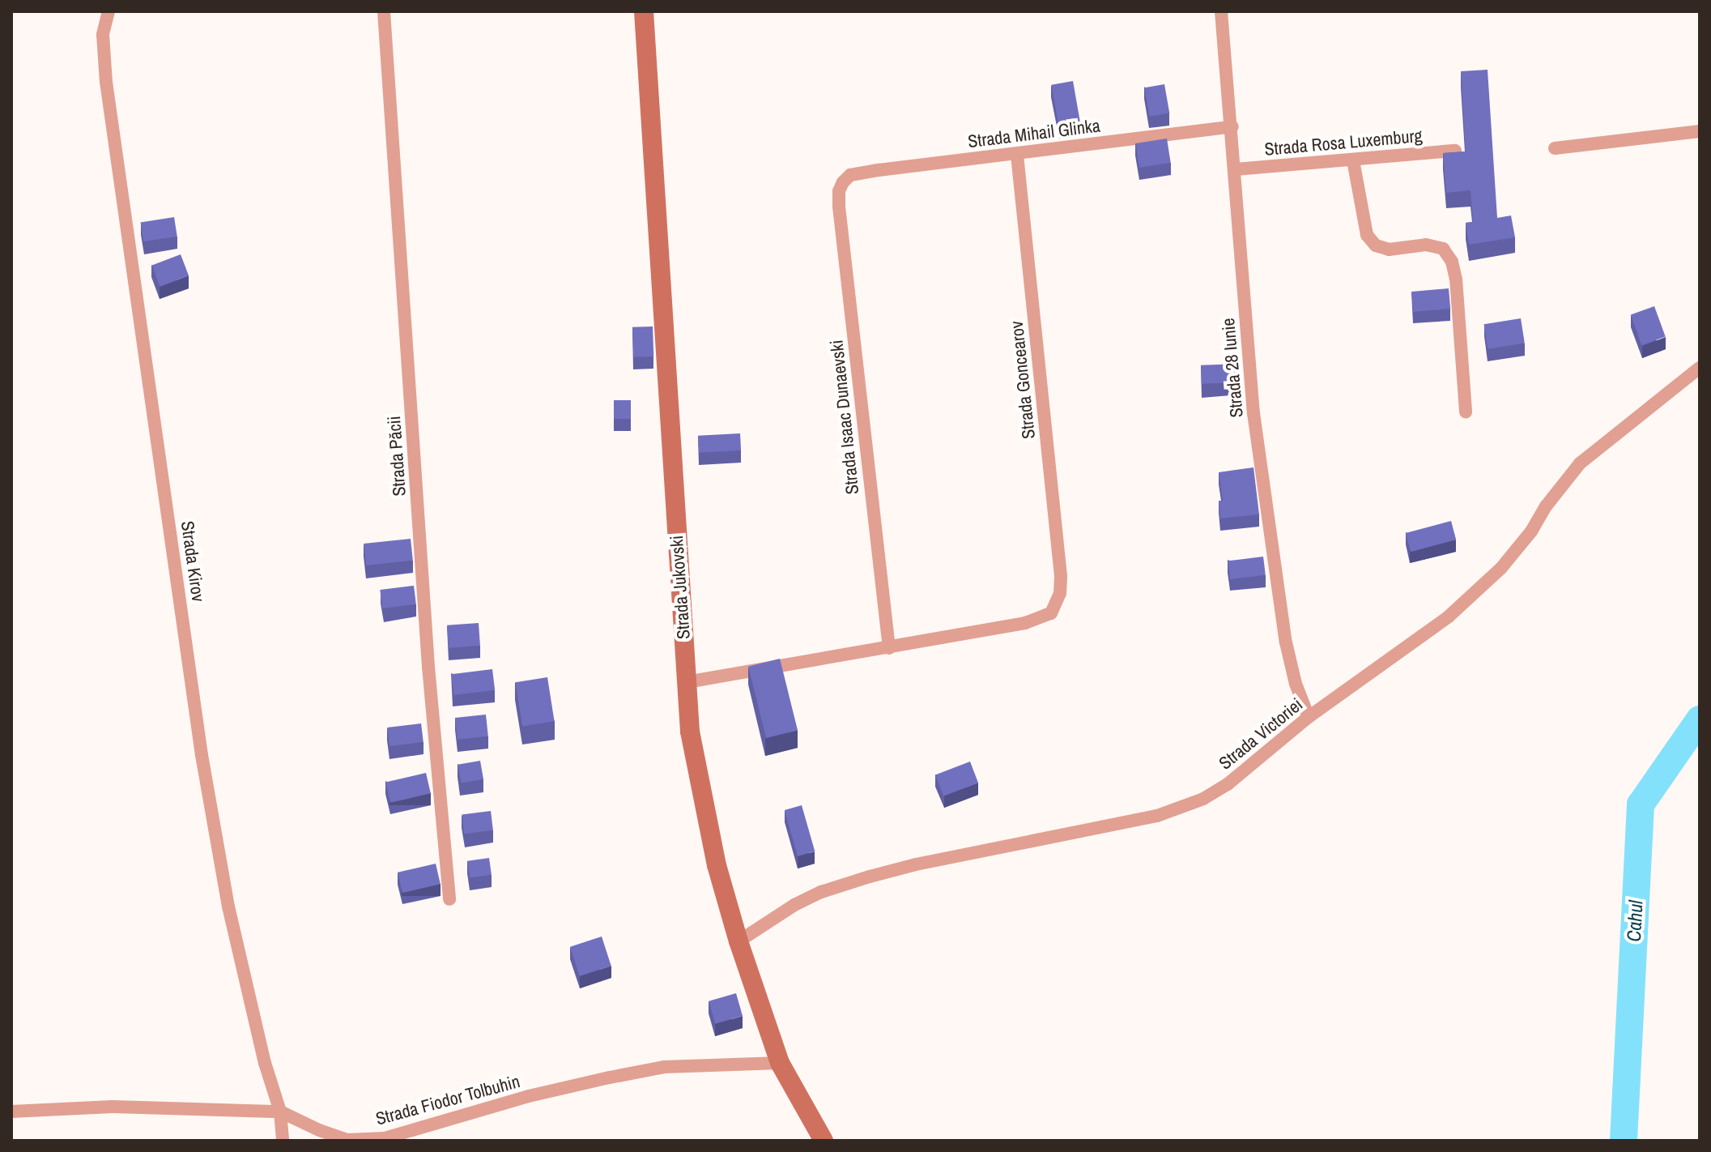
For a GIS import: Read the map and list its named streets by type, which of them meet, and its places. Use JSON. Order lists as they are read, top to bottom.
{
  "streets": {
    "main road": ["Strada Jukovski"],
    "street": [
      "Strada Mihail Glinka",
      "Strada Rosa Luxemburg",
      "Strada 28 Iunie",
      "Strada Goncearov",
      "Strada Isaac Dunaevski",
      "Strada Păcii",
      "Strada Kirov",
      "Strada Victoriei",
      "Strada Fiodor Tolbuhin"
    ]
  },
  "crossings": [
    ["Strada Mihail Glinka", "Strada 28 Iunie"],
    ["Strada Mihail Glinka", "Strada Goncearov"],
    ["Strada Mihail Glinka", "Strada Isaac Dunaevski"],
    ["Strada Rosa Luxemburg", "Strada 28 Iunie"],
    ["Strada 28 Iunie", "Strada Victoriei"],
    ["Strada Goncearov", "Strada Isaac Dunaevski"],
    ["Strada Kirov", "Strada Fiodor Tolbuhin"],
    ["Strada Jukovski", "Strada Victoriei"],
    ["Strada Jukovski", "Strada Fiodor Tolbuhin"]
  ],
  "water": ["Cahul"]
}
